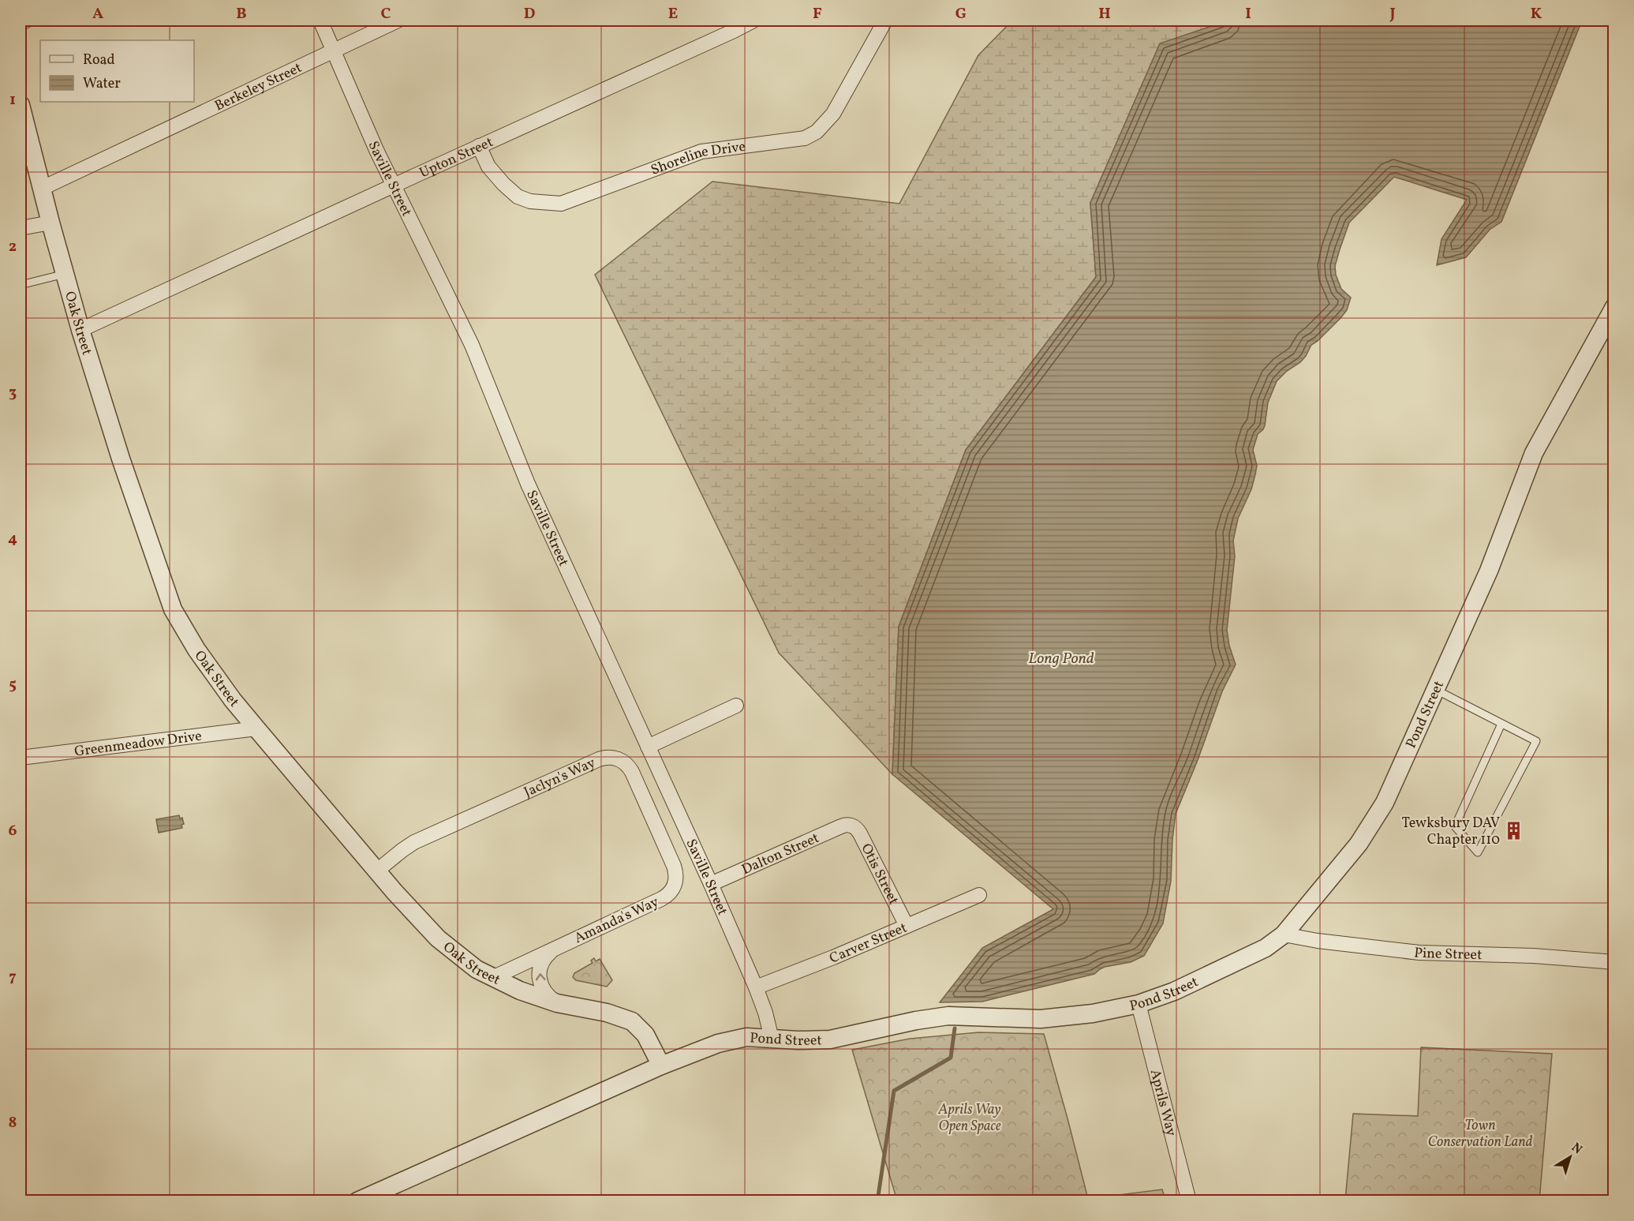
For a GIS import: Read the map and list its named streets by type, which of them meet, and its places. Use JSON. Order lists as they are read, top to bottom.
{
  "streets": {
    "street": [
      "Berkeley Street",
      "Upton Street",
      "Shoreline Drive",
      "Saville Street",
      "Oak Street",
      "Pond Street",
      "Greenmeadow Drive",
      "Jaclyn's Way",
      "Dalton Street",
      "Otis Street",
      "Amanda's Way",
      "Carver Street",
      "Pine Street",
      "Aprils Way"
    ]
  },
  "crossings": [
    ["Berkeley Street", "Saville Street"],
    ["Berkeley Street", "Oak Street"],
    ["Upton Street", "Shoreline Drive"],
    ["Upton Street", "Saville Street"],
    ["Upton Street", "Oak Street"],
    ["Saville Street", "Pond Street"],
    ["Saville Street", "Dalton Street"],
    ["Saville Street", "Carver Street"],
    ["Oak Street", "Pond Street"],
    ["Oak Street", "Greenmeadow Drive"],
    ["Oak Street", "Jaclyn's Way"],
    ["Oak Street", "Amanda's Way"],
    ["Pond Street", "Pine Street"],
    ["Pond Street", "Aprils Way"],
    ["Jaclyn's Way", "Amanda's Way"],
    ["Dalton Street", "Otis Street"],
    ["Otis Street", "Carver Street"]
  ],
  "water": ["Long Pond"],
  "parks": ["Aprils Way Open Space", "Town Conservation Land"],
  "places": {
    "building": ["Tewksbury DAV Chapter 110"]
  },
  "legend": ["Road", "Water"],
  "north": "top right",
  "grid": {
    "columns": [
      "A",
      "B",
      "C",
      "D",
      "E",
      "F",
      "G",
      "H",
      "I",
      "J",
      "K"
    ],
    "rows": [
      "1",
      "2",
      "3",
      "4",
      "5",
      "6",
      "7",
      "8"
    ]
  }
}
